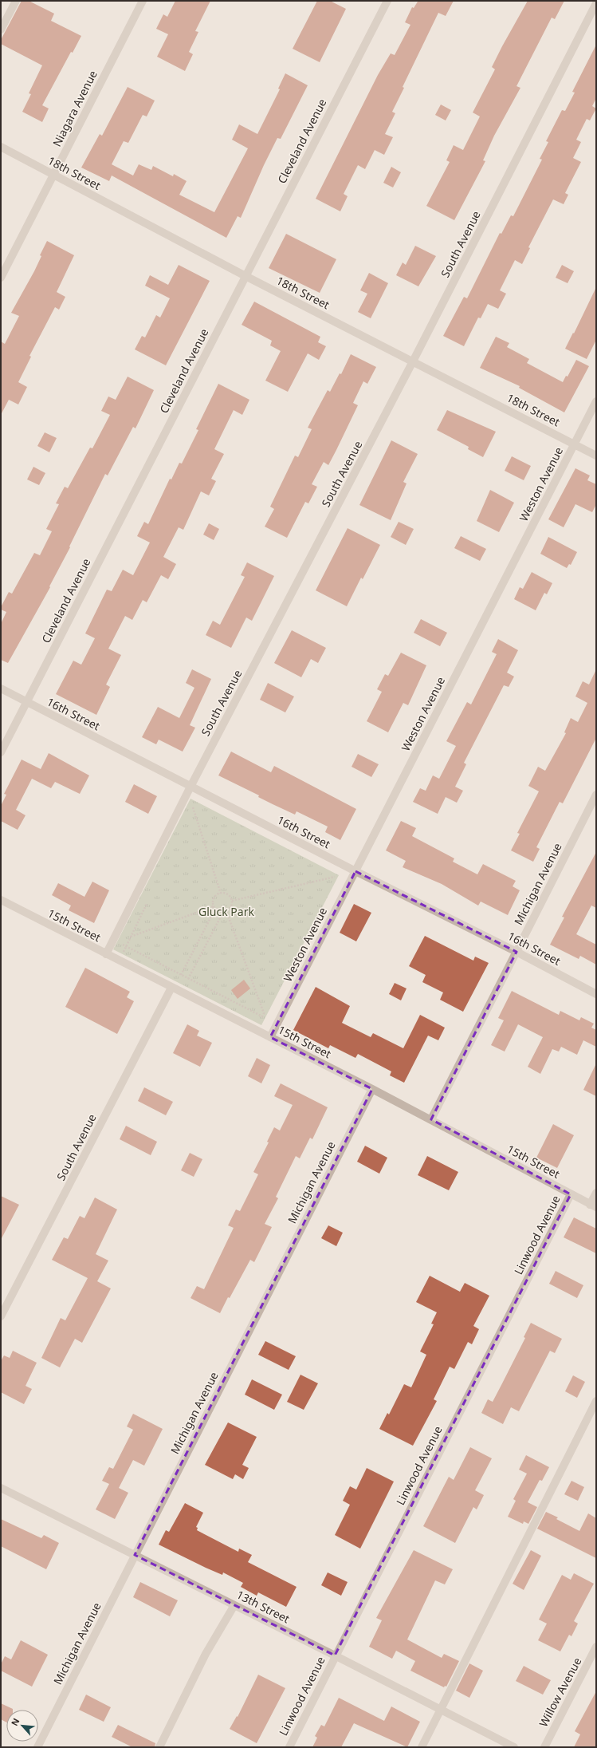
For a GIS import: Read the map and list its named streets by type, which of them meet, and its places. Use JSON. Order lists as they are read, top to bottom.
{
  "streets": {
    "street": [
      "Niagara Avenue",
      "Cleveland Avenue",
      "18th Street",
      "South Avenue",
      "Weston Avenue",
      "16th Street",
      "Michigan Avenue",
      "15th Street",
      "Linwood Avenue",
      "13th Street",
      "Willow Avenue"
    ]
  },
  "crossings": [
    ["Niagara Avenue", "18th Street"],
    ["Cleveland Avenue", "18th Street"],
    ["Cleveland Avenue", "16th Street"],
    ["18th Street", "South Avenue"],
    ["18th Street", "Weston Avenue"],
    ["South Avenue", "16th Street"],
    ["South Avenue", "15th Street"],
    ["Weston Avenue", "16th Street"],
    ["Weston Avenue", "15th Street"],
    ["16th Street", "Michigan Avenue"],
    ["Michigan Avenue", "15th Street"],
    ["Michigan Avenue", "13th Street"],
    ["15th Street", "Linwood Avenue"],
    ["Linwood Avenue", "13th Street"]
  ],
  "parks": ["Gluck Park"],
  "north": "top left"
}
